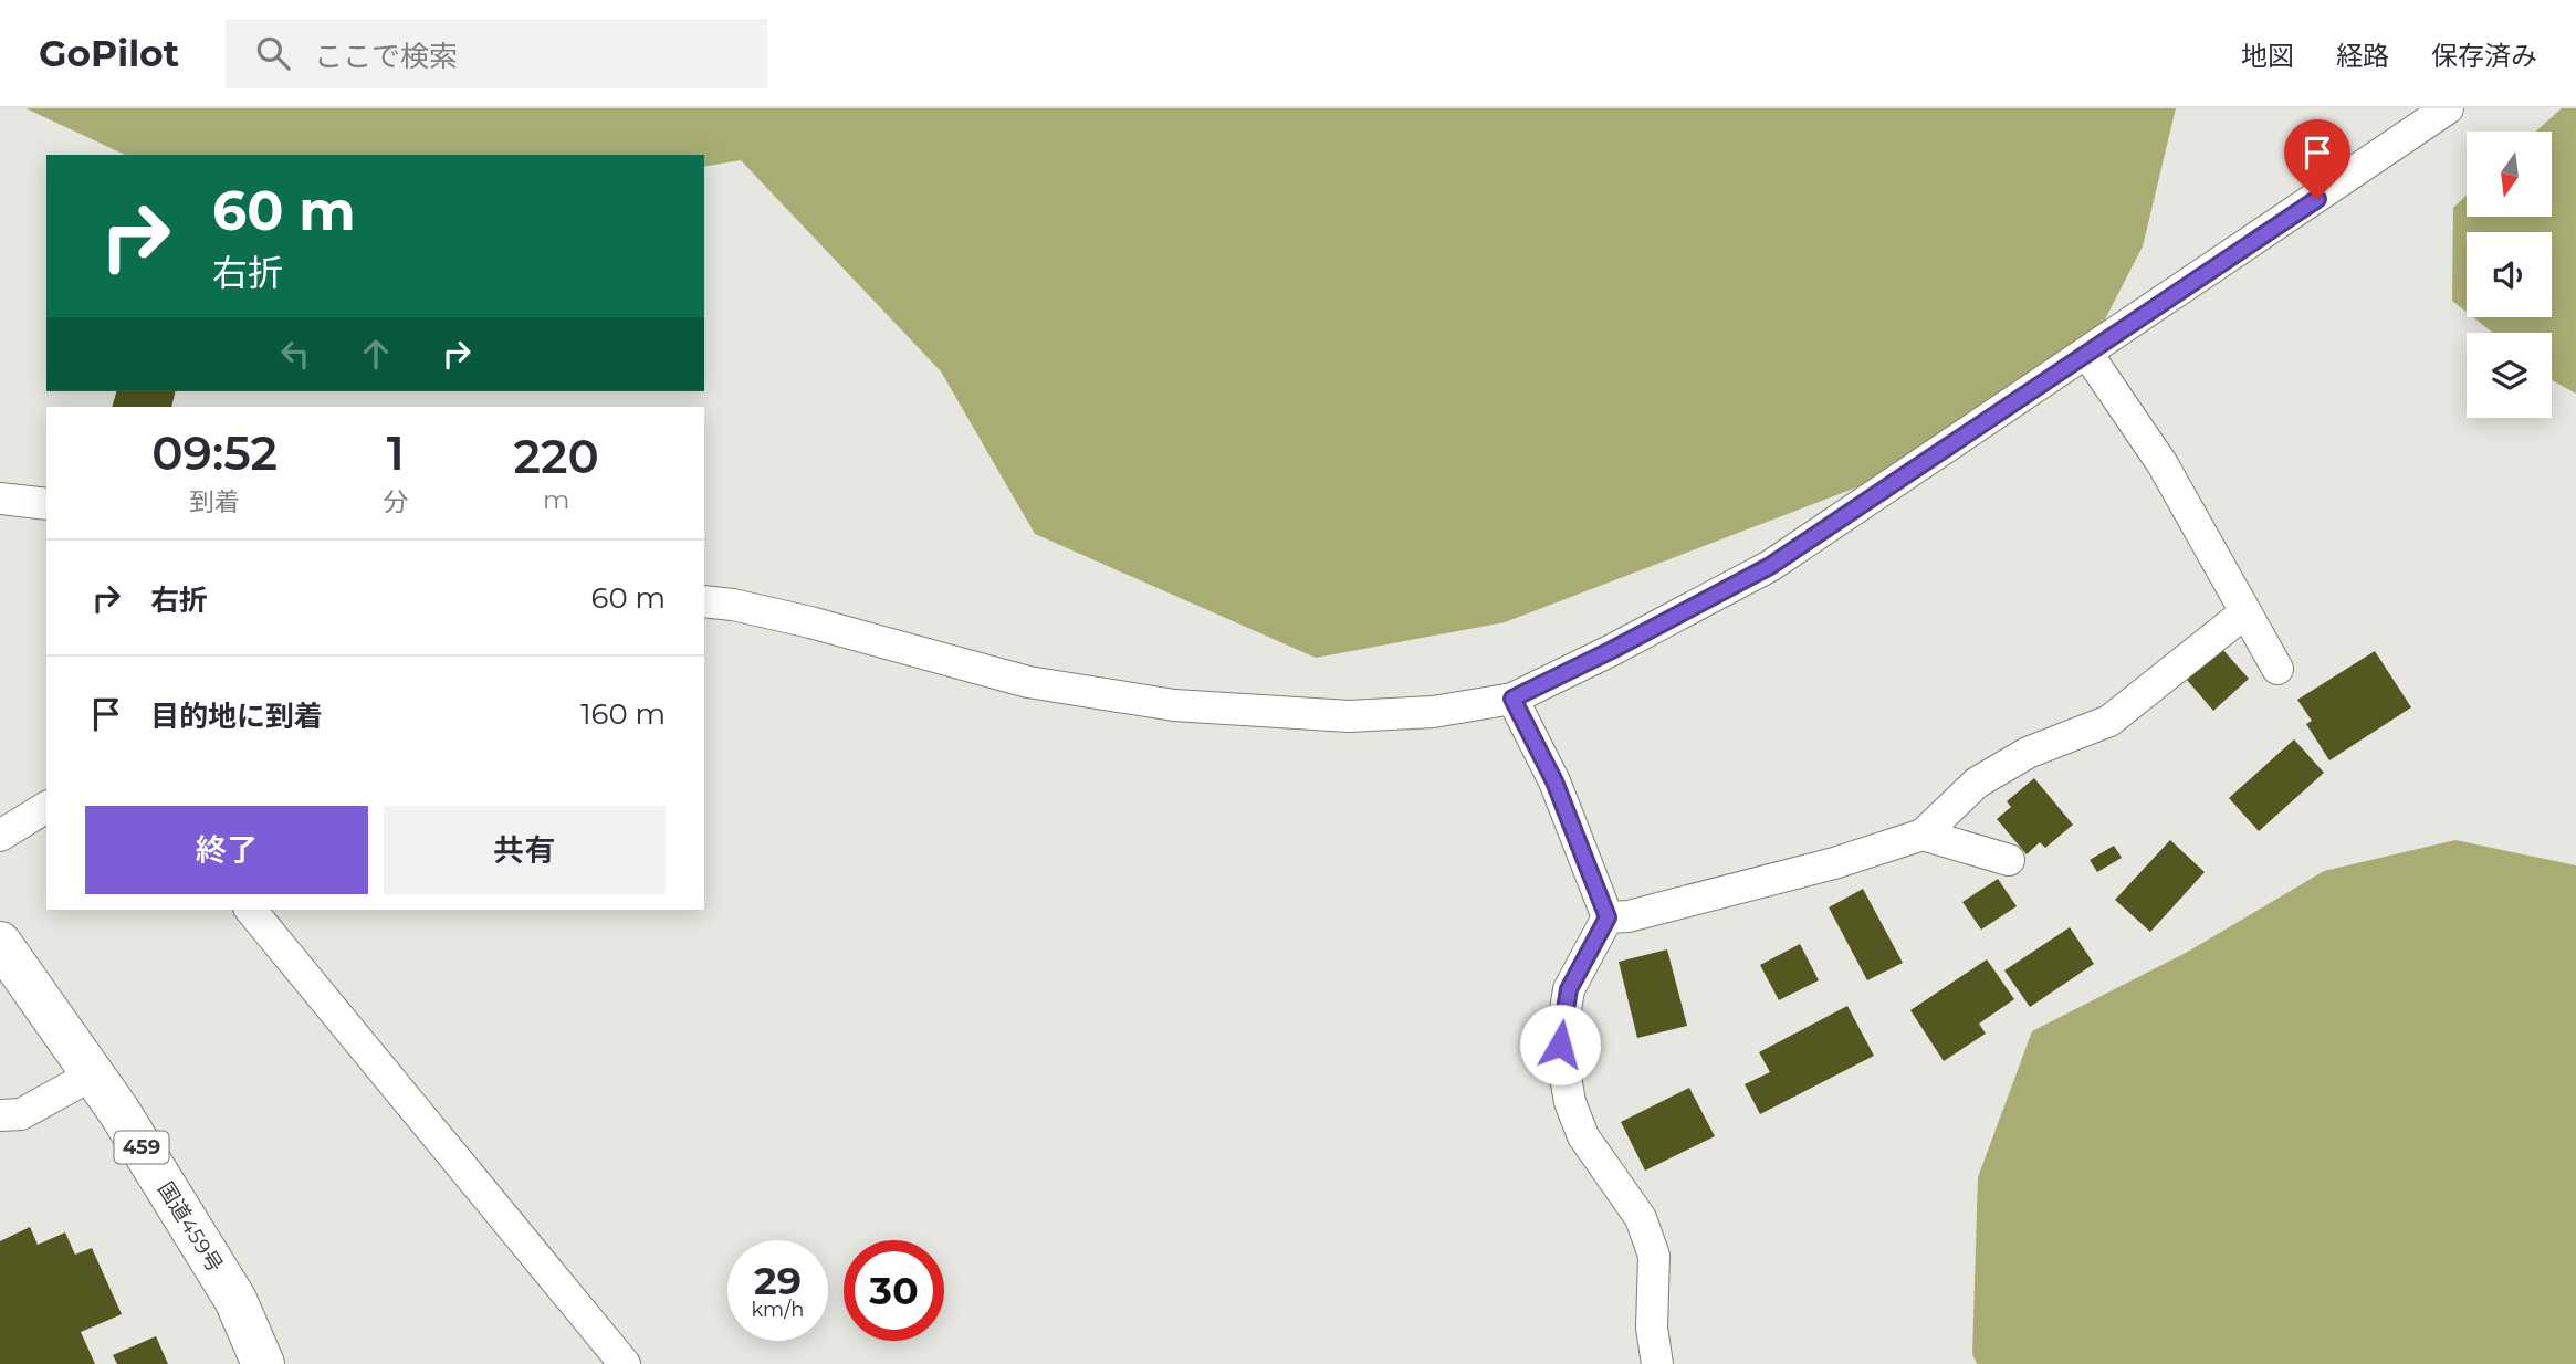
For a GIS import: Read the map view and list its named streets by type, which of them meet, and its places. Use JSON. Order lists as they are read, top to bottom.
{
  "streets": {
    "highway": ["459", "国道459号"]
  },
  "north": "bottom",
  "page": {
    "header": "GoPilot",
    "search": "ここで検索",
    "nav": ["地図", "経路", "保存済み"],
    "turn": ["60 m", "右折"],
    "eta": [
      "09:52",
      "到着",
      "1",
      "分",
      "220",
      "m"
    ],
    "list": [
      {
        "name": "右折",
        "value": "60 m"
      },
      {
        "name": "目的地に到着",
        "value": "160 m"
      }
    ],
    "buttons": ["終了", "共有"],
    "speed": "29 km/h",
    "limit": "30"
  }
}
